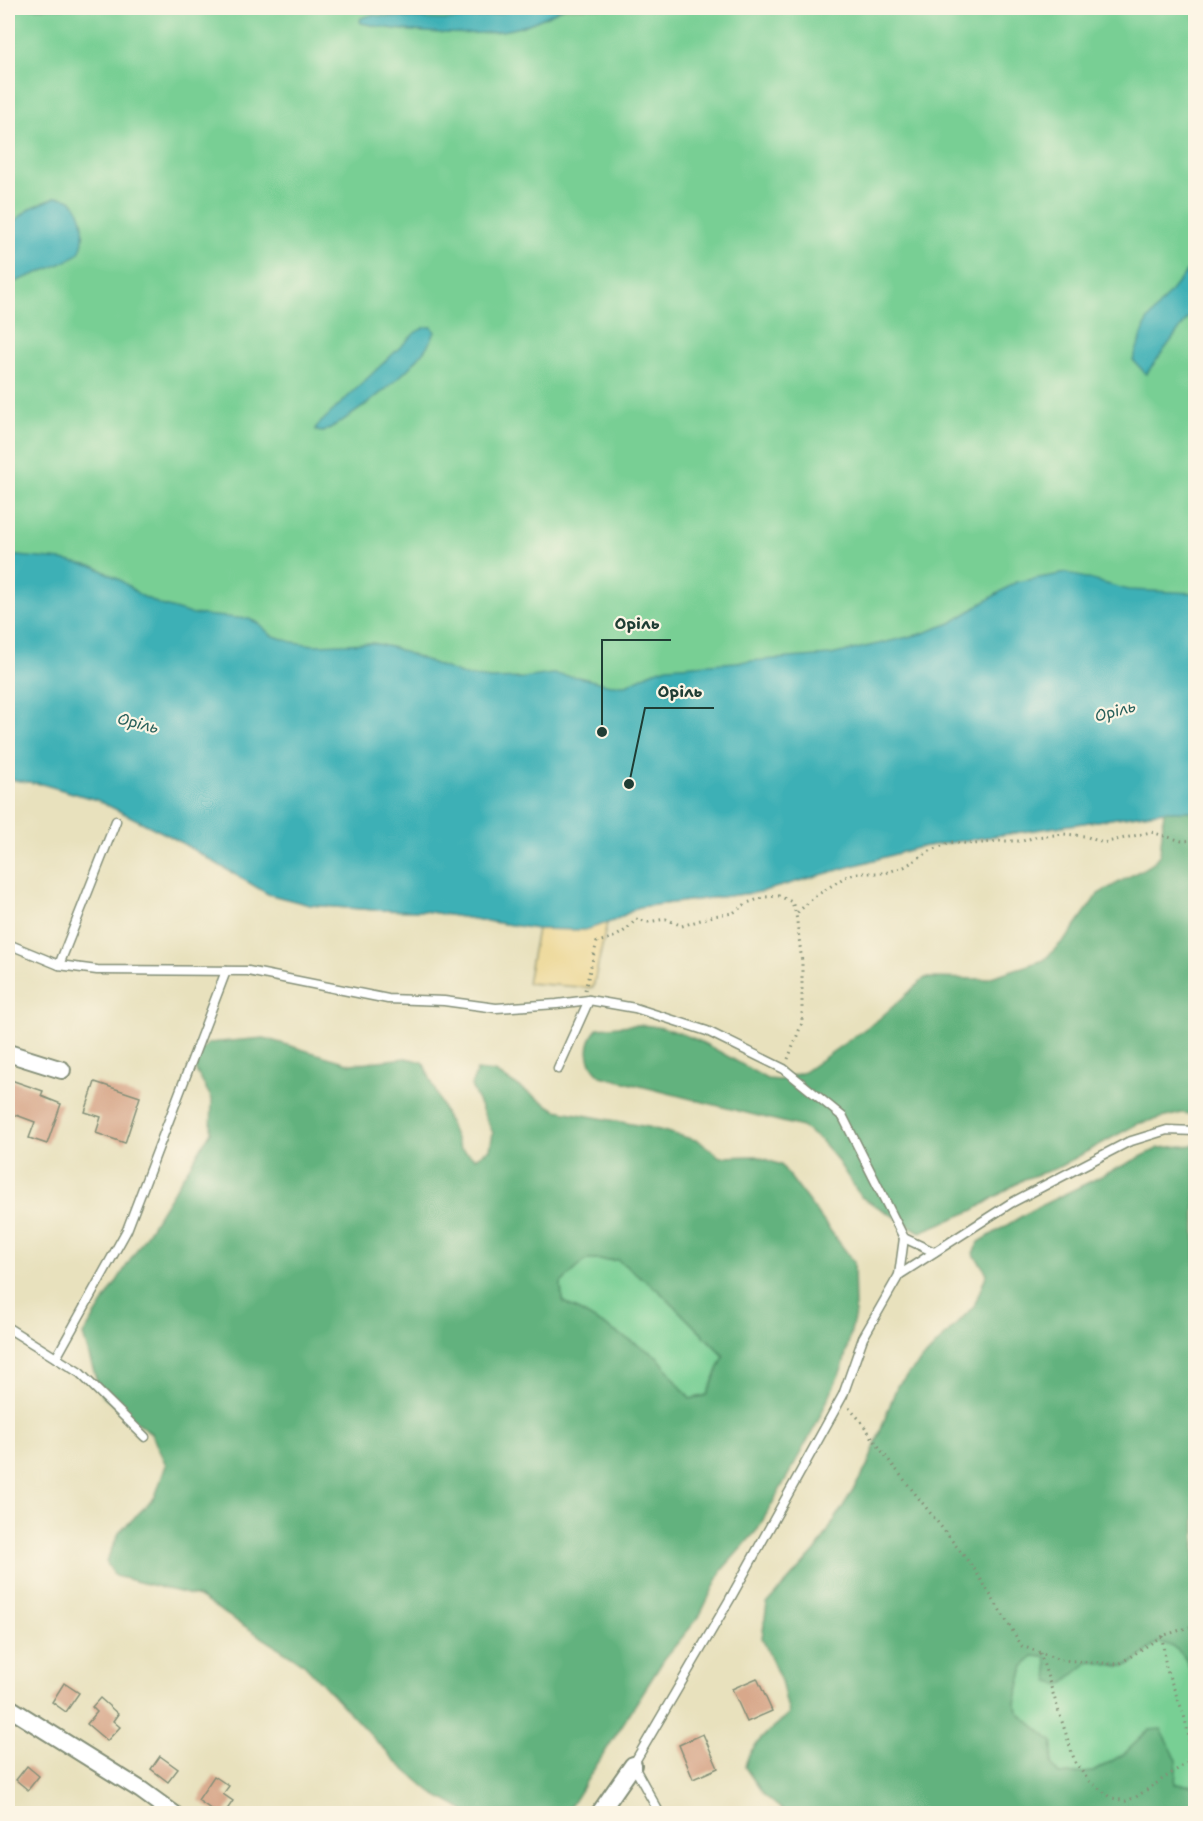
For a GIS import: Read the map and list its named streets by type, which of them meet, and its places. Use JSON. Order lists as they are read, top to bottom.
{
  "water": ["Оріль"],
  "places": ["Орiль", "Оріль"]
}
